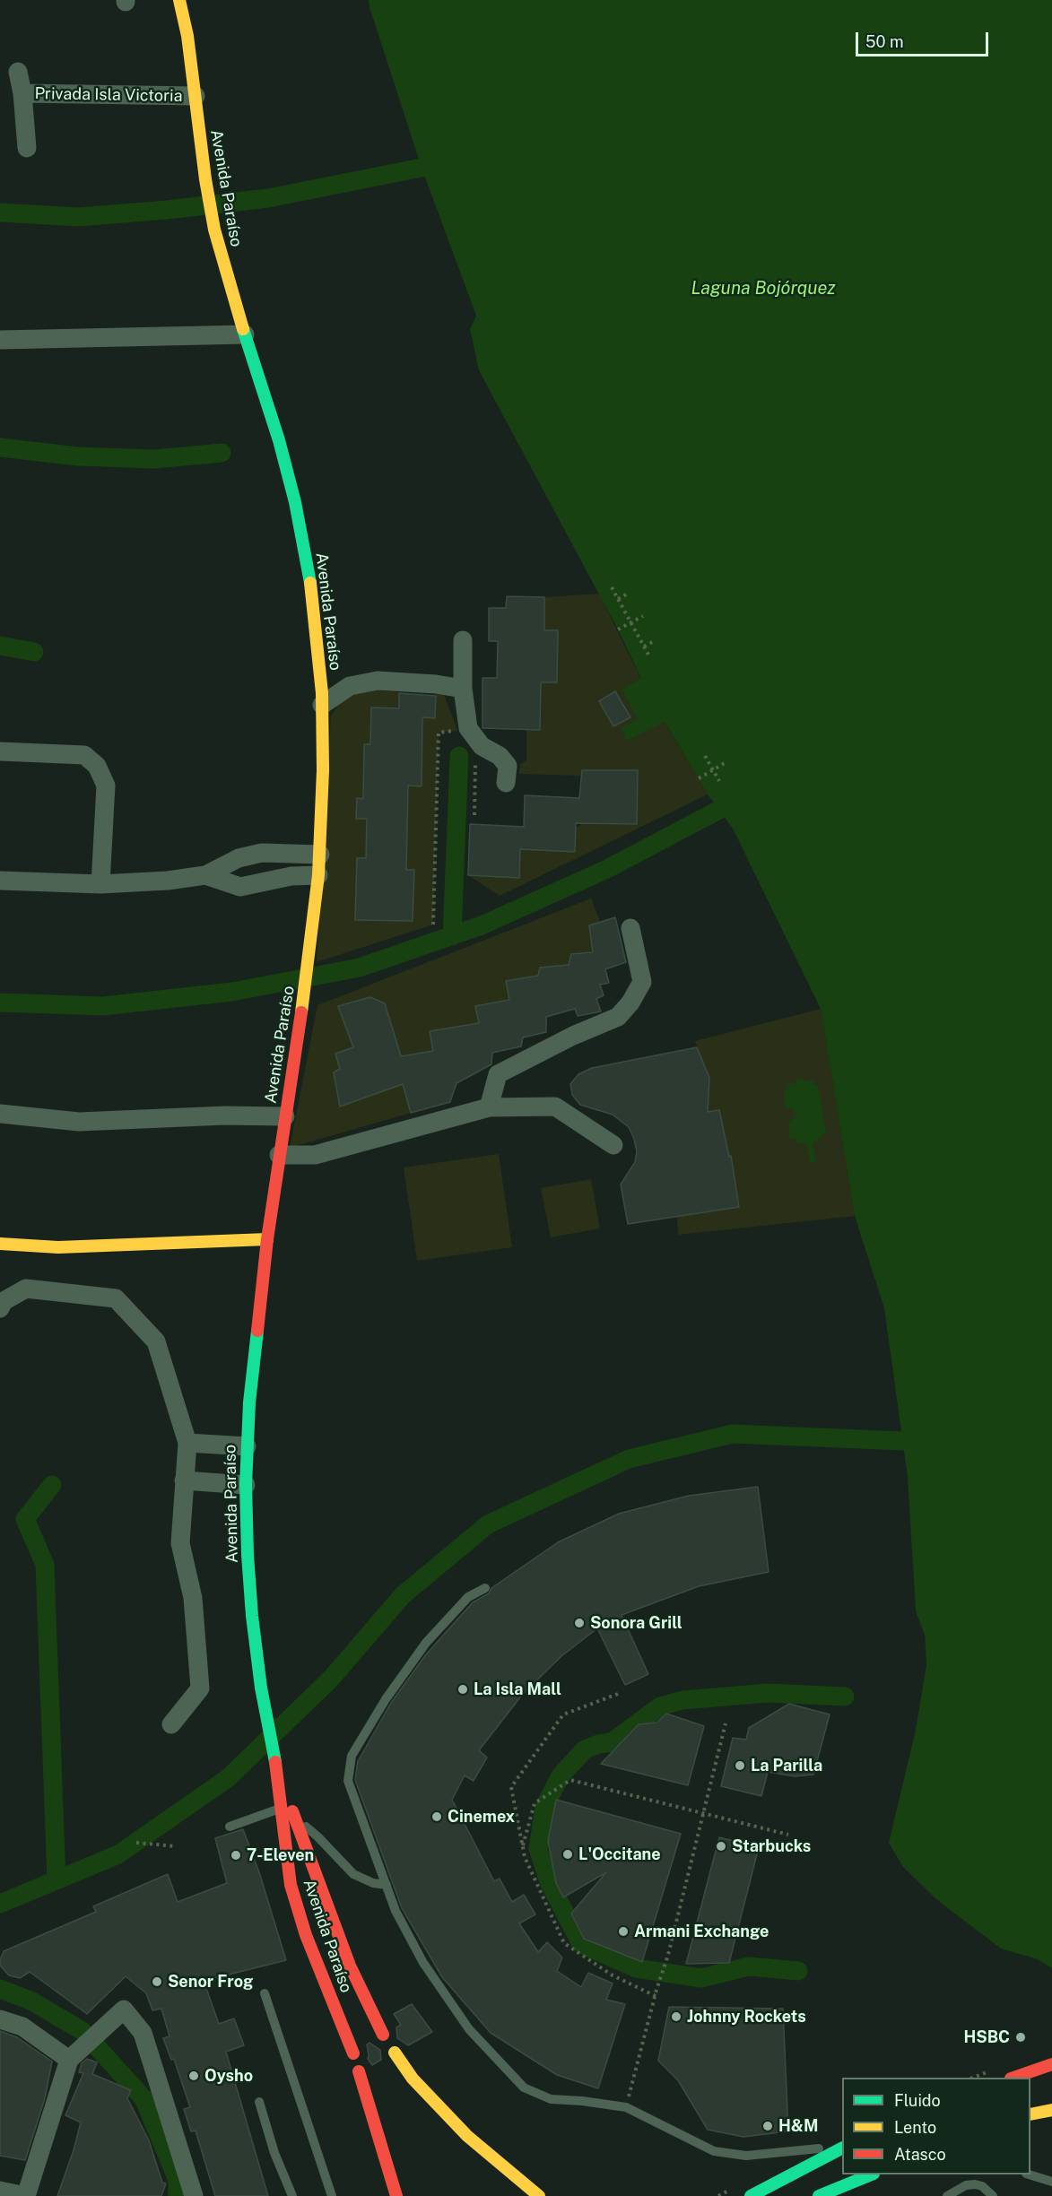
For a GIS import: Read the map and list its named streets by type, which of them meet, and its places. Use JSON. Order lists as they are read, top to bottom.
{
  "streets": {
    "street": ["Privada Isla Victoria", "Avenida Paraíso"]
  },
  "crossings": [
    ["Privada Isla Victoria", "Avenida Paraíso"]
  ],
  "water": ["Laguna Bojórquez"],
  "places": [
    "Sonora Grill",
    "La Isla Mall",
    "La Parilla",
    "Cinemex",
    "Starbucks",
    "L'Occitane",
    "7-Eleven",
    "Armani Exchange",
    "Senor Frog",
    "Johnny Rockets",
    "HSBC",
    "Oysho",
    "H&M"
  ],
  "legend": ["Fluido", "Lento", "Atasco"],
  "scale_bar": "50 m"
}
